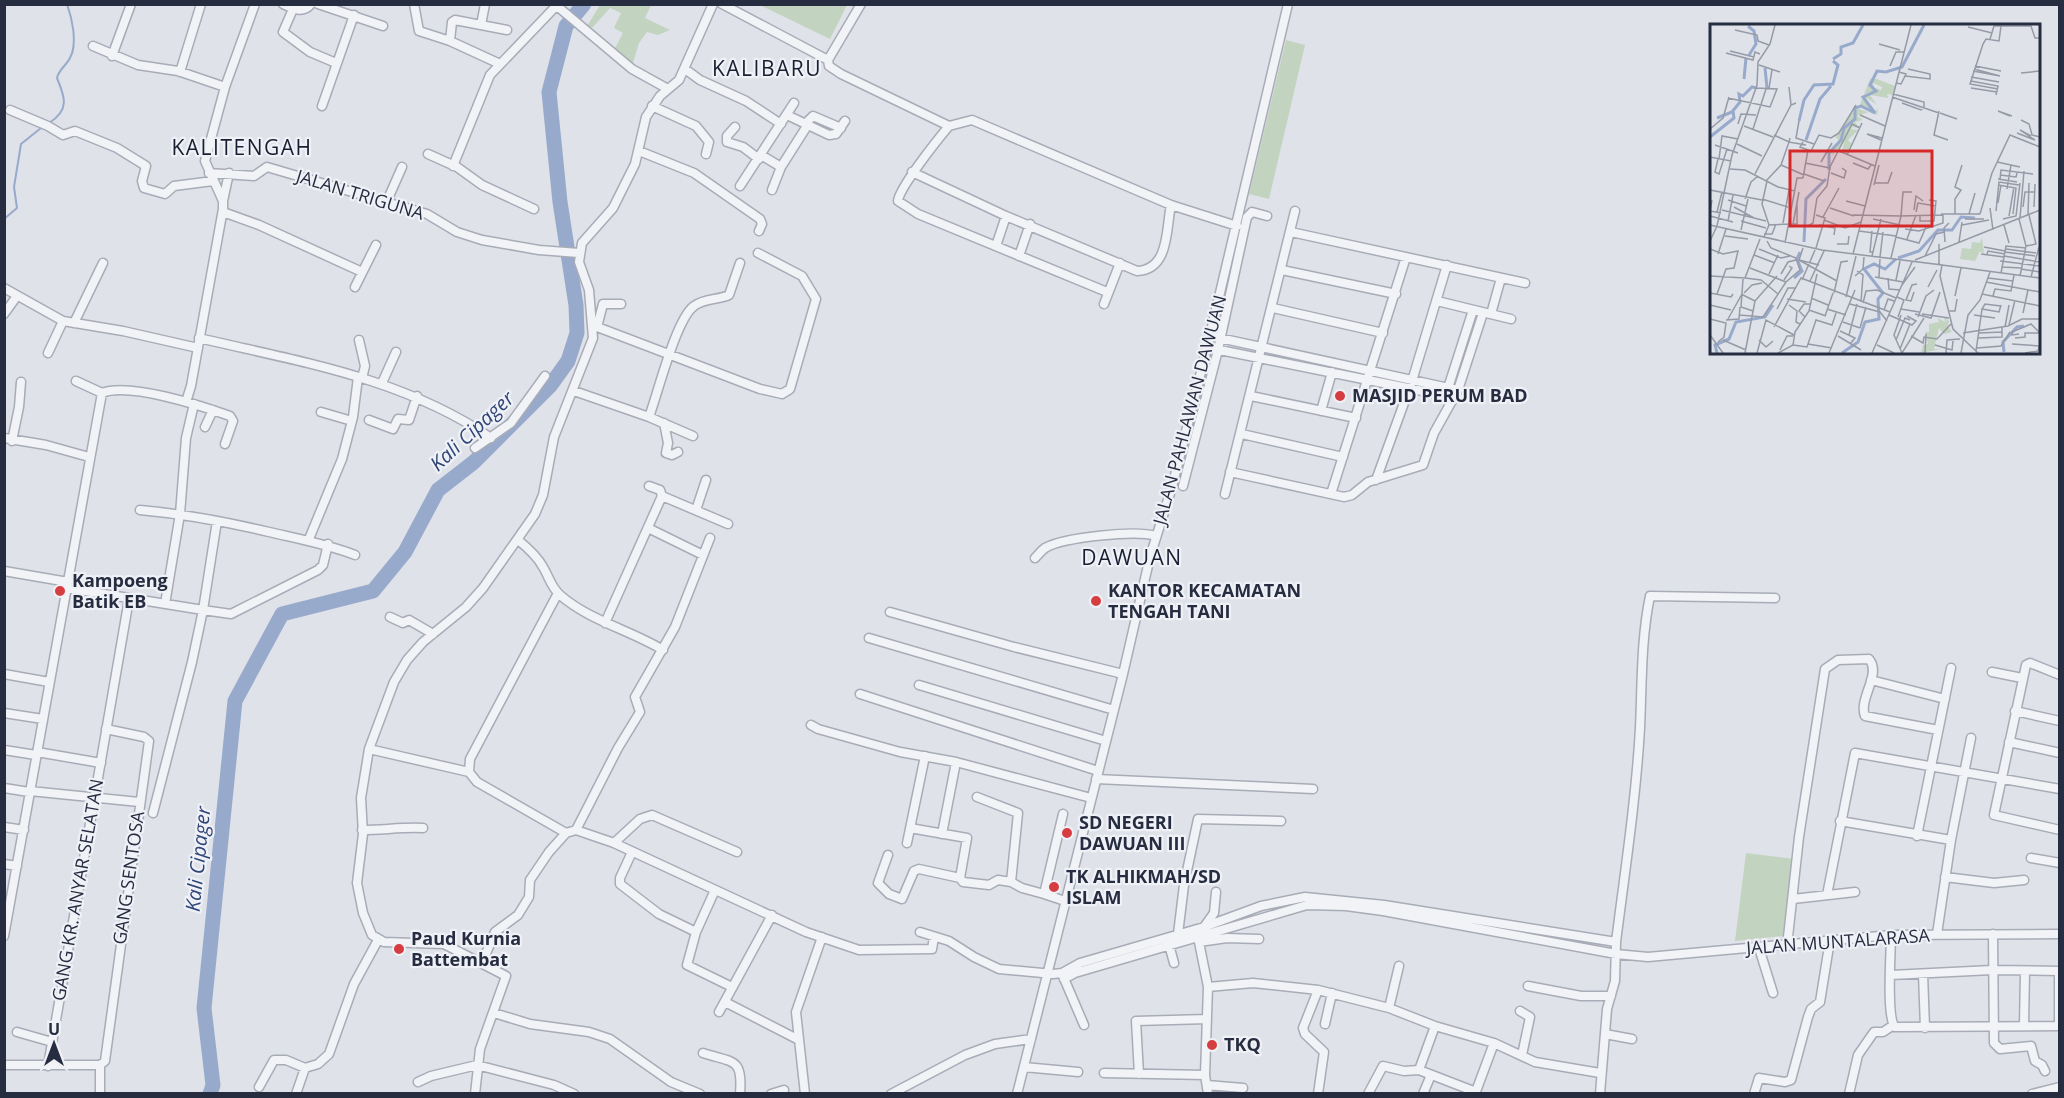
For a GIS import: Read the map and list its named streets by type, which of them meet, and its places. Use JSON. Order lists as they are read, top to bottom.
{
  "streets": {
    "street": [
      "JALAN TRIGUNA",
      "JALAN PAHLAWAN DAWUAN",
      "GANG SENTOSA",
      "GANG KR. ANYAR SELATAN",
      "JALAN MUNTALARASA"
    ]
  },
  "crossings": [
    ["GANG SENTOSA", "GANG KR. ANYAR SELATAN"]
  ],
  "districts": ["KALIBARU", "KALITENGAH", "DAWUAN"],
  "water": ["Kali Cipager"],
  "places": [
    "MASJID PERUM BAD",
    "Kampoeng Batik EB",
    "KANTOR KECAMATAN TENGAH TANI",
    "SD NEGERI DAWUAN III",
    "TK ALHIKMAH/SD ISLAM",
    "Paud Kurnia Battembat",
    "TKQ"
  ],
  "north": "top"
}
